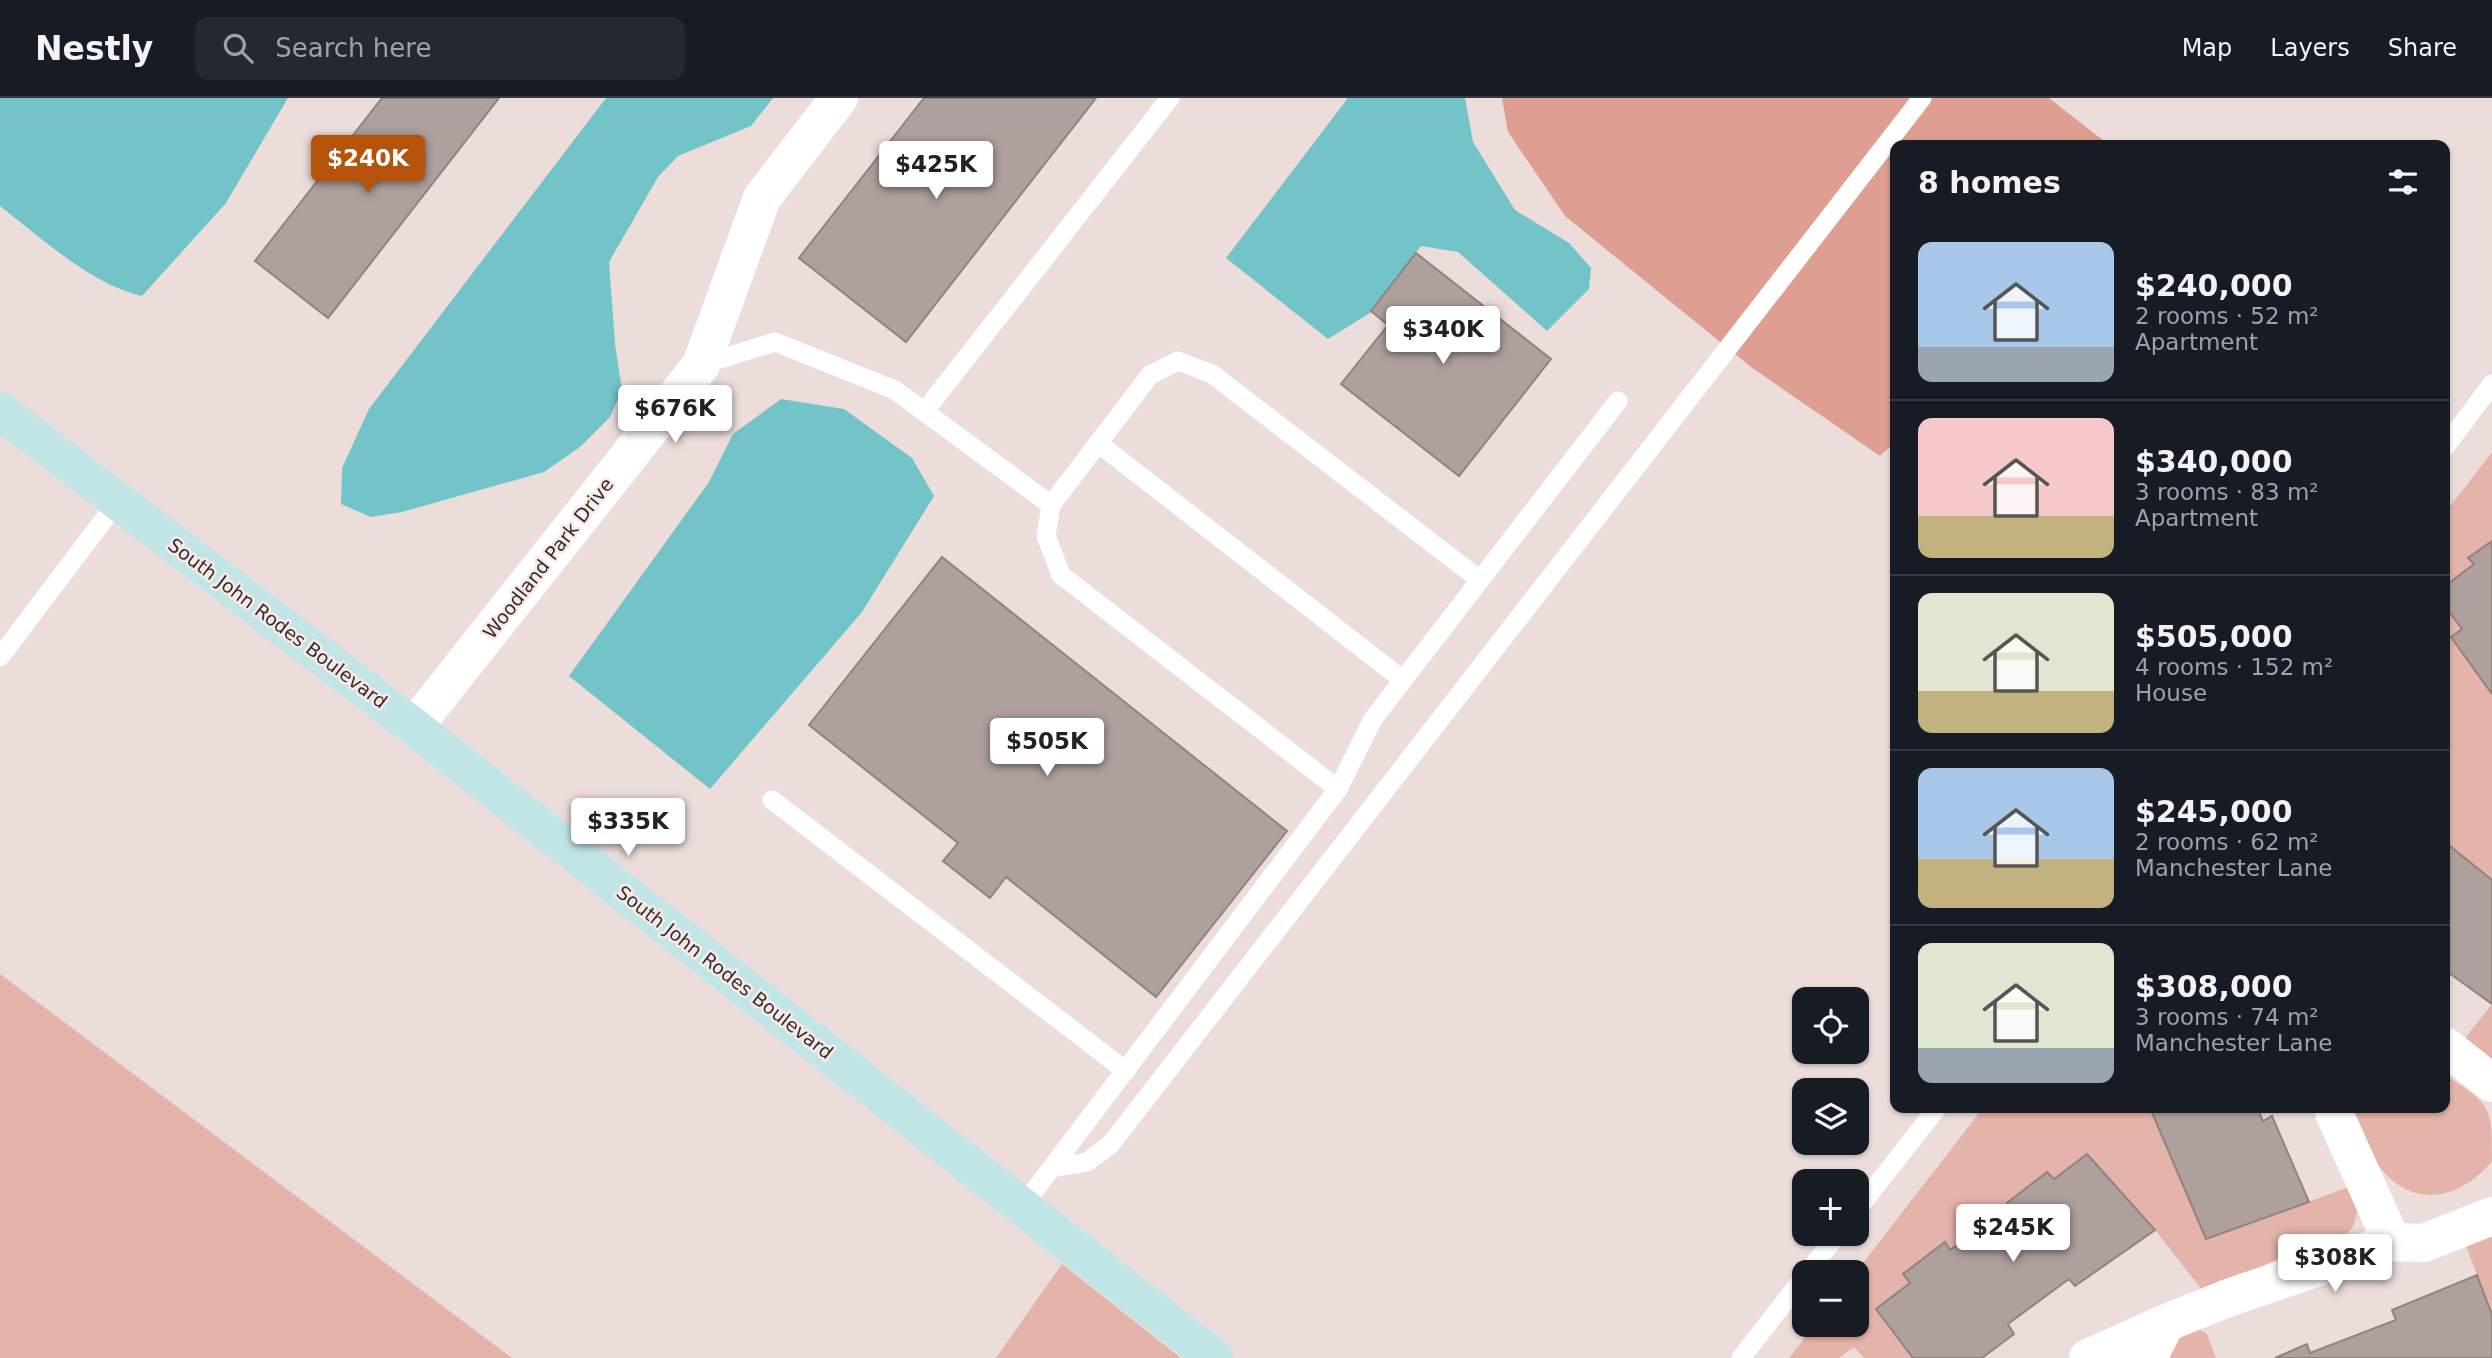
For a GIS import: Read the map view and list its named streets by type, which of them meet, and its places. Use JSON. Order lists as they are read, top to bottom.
{
  "streets": {
    "main road": ["South John Rodes Boulevard"],
    "street": ["Woodland Park Drive"]
  },
  "crossings": [
    ["Woodland Park Drive", "South John Rodes Boulevard"]
  ],
  "page": {
    "header": "Nestly",
    "search": "Search here",
    "nav": ["Map", "Layers", "Share"],
    "price": [
      "$240K",
      "$425K",
      "$340K",
      "$676K",
      "$505K",
      "$335K",
      "$245K",
      "$308K"
    ],
    "heading": "8 homes",
    "list": [
      {
        "name": "$240,000",
        "note": "2 rooms · 52 m² · Apartment"
      },
      {
        "name": "$340,000",
        "note": "3 rooms · 83 m² · Apartment"
      },
      {
        "name": "$505,000",
        "note": "4 rooms · 152 m² · House"
      },
      {
        "name": "$245,000",
        "note": "2 rooms · 62 m² · Manchester Lane"
      },
      {
        "name": "$308,000",
        "note": "3 rooms · 74 m² · Manchester Lane"
      }
    ],
    "map_buttons": ["+", "−"]
  }
}
